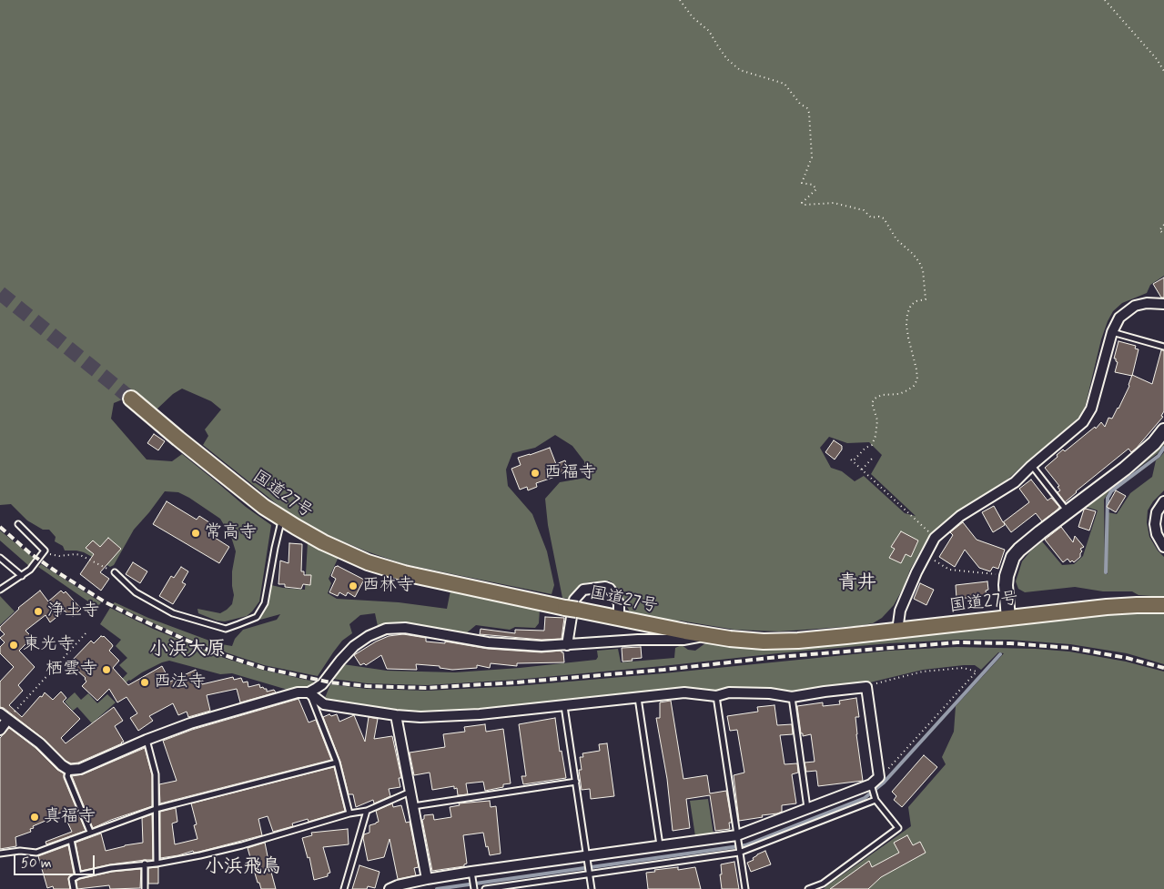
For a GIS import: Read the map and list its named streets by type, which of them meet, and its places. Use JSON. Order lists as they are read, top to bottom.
{
  "streets": {
    "highway": ["国道27号"]
  },
  "districts": ["青井", "小浜大原", "小浜飛鳥"],
  "places": [
    "西福寺",
    "常高寺",
    "西林寺",
    "浄土寺",
    "東光寺",
    "栖雲寺",
    "西法寺",
    "真福寺"
  ],
  "scale_bar": "50 m"
}
